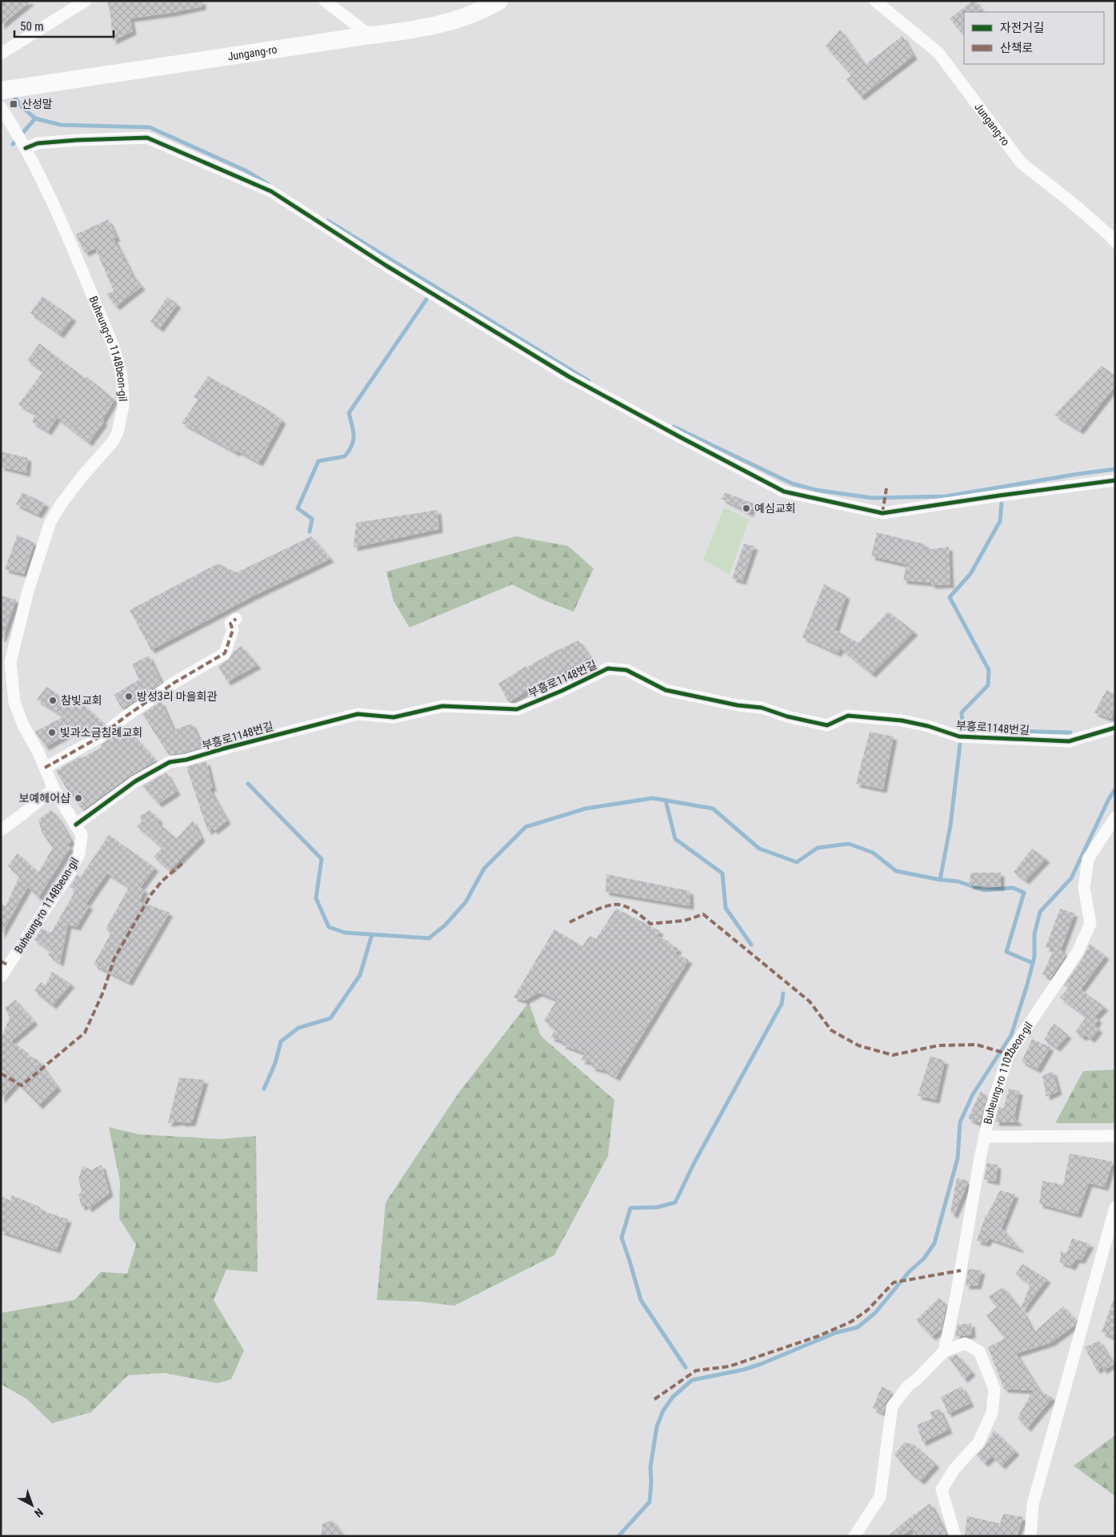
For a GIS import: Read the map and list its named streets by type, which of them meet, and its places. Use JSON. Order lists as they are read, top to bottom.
{
  "streets": {
    "main road": ["Jungang-ro"],
    "street": ["Buheung-ro 1148beon-gil", "부흥로1148번길", "Buheung-ro 1102beon-gil"]
  },
  "crossings": [
    ["Buheung-ro 1148beon-gil", "부흥로1148번길"]
  ],
  "places": {
    "transit": ["산성말"],
    "other": [
      "예심교회",
      "방성3리 마을회관",
      "참빛교회",
      "빛과소금침례교회",
      "보예헤어샵"
    ]
  },
  "legend": ["자전거길", "산책로"],
  "scale_bar": "50 m",
  "north": "bottom right"
}
